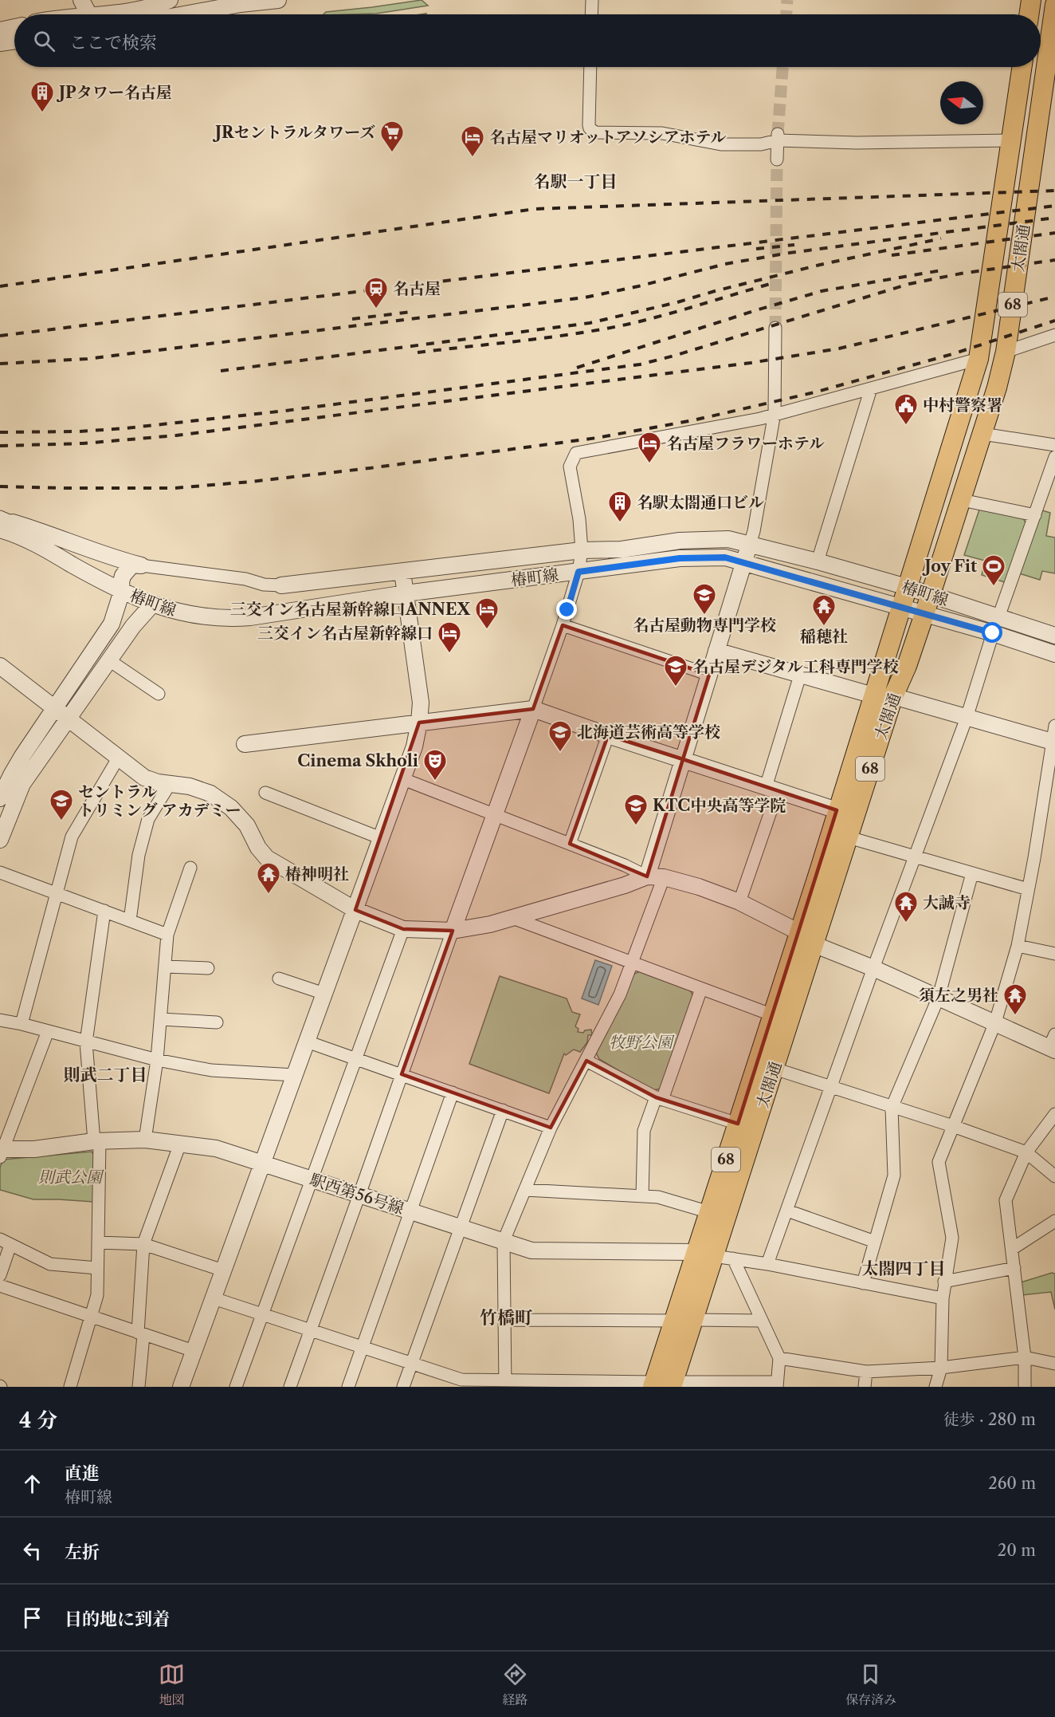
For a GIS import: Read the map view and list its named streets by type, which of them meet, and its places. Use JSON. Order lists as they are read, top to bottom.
{
  "streets": {
    "main road": ["太閤通", "68"],
    "street": ["椿町線", "駅西第56号線"]
  },
  "crossings": [
    ["太閤通", "椿町線"],
    ["太閤通", "駅西第56号線"]
  ],
  "districts": [
    "名駅一丁目",
    "則武二丁目",
    "太閤四丁目",
    "竹橋町"
  ],
  "parks": ["牧野公園", "則武公園"],
  "places": {
    "building": ["JPタワー名古屋", "名駅太閤通口ビル"],
    "supermarket": ["JRセントラルタワーズ"],
    "hotel": [
      "名古屋マリオットアソシアホテル",
      "名古屋フラワーホテル",
      "三交イン名古屋新幹線口ANNEX",
      "三交イン名古屋新幹線口"
    ],
    "station": ["名古屋"],
    "public building": ["中村警察署"],
    "sports": ["Joy Fit"],
    "school or university": [
      "名古屋動物専門学校",
      "名古屋デジタル工科専門学校",
      "北海道芸術高等学校",
      "セントラル トリミング アカデミー",
      "KTC中央高等学院"
    ],
    "temple": [
      "稲穂社",
      "椿神明社",
      "大誠寺",
      "須左之男社"
    ],
    "theatre": ["Cinema Skholi"]
  },
  "north": "left",
  "page": {
    "search": "ここで検索",
    "heading": ["4 分", "徒歩 · 280 m"],
    "list": [
      ["直進", "椿町線", "260 m"],
      ["左折", "20 m"],
      "目的地に到着"
    ],
    "nav": ["地図", "経路", "保存済み"]
  }
}
